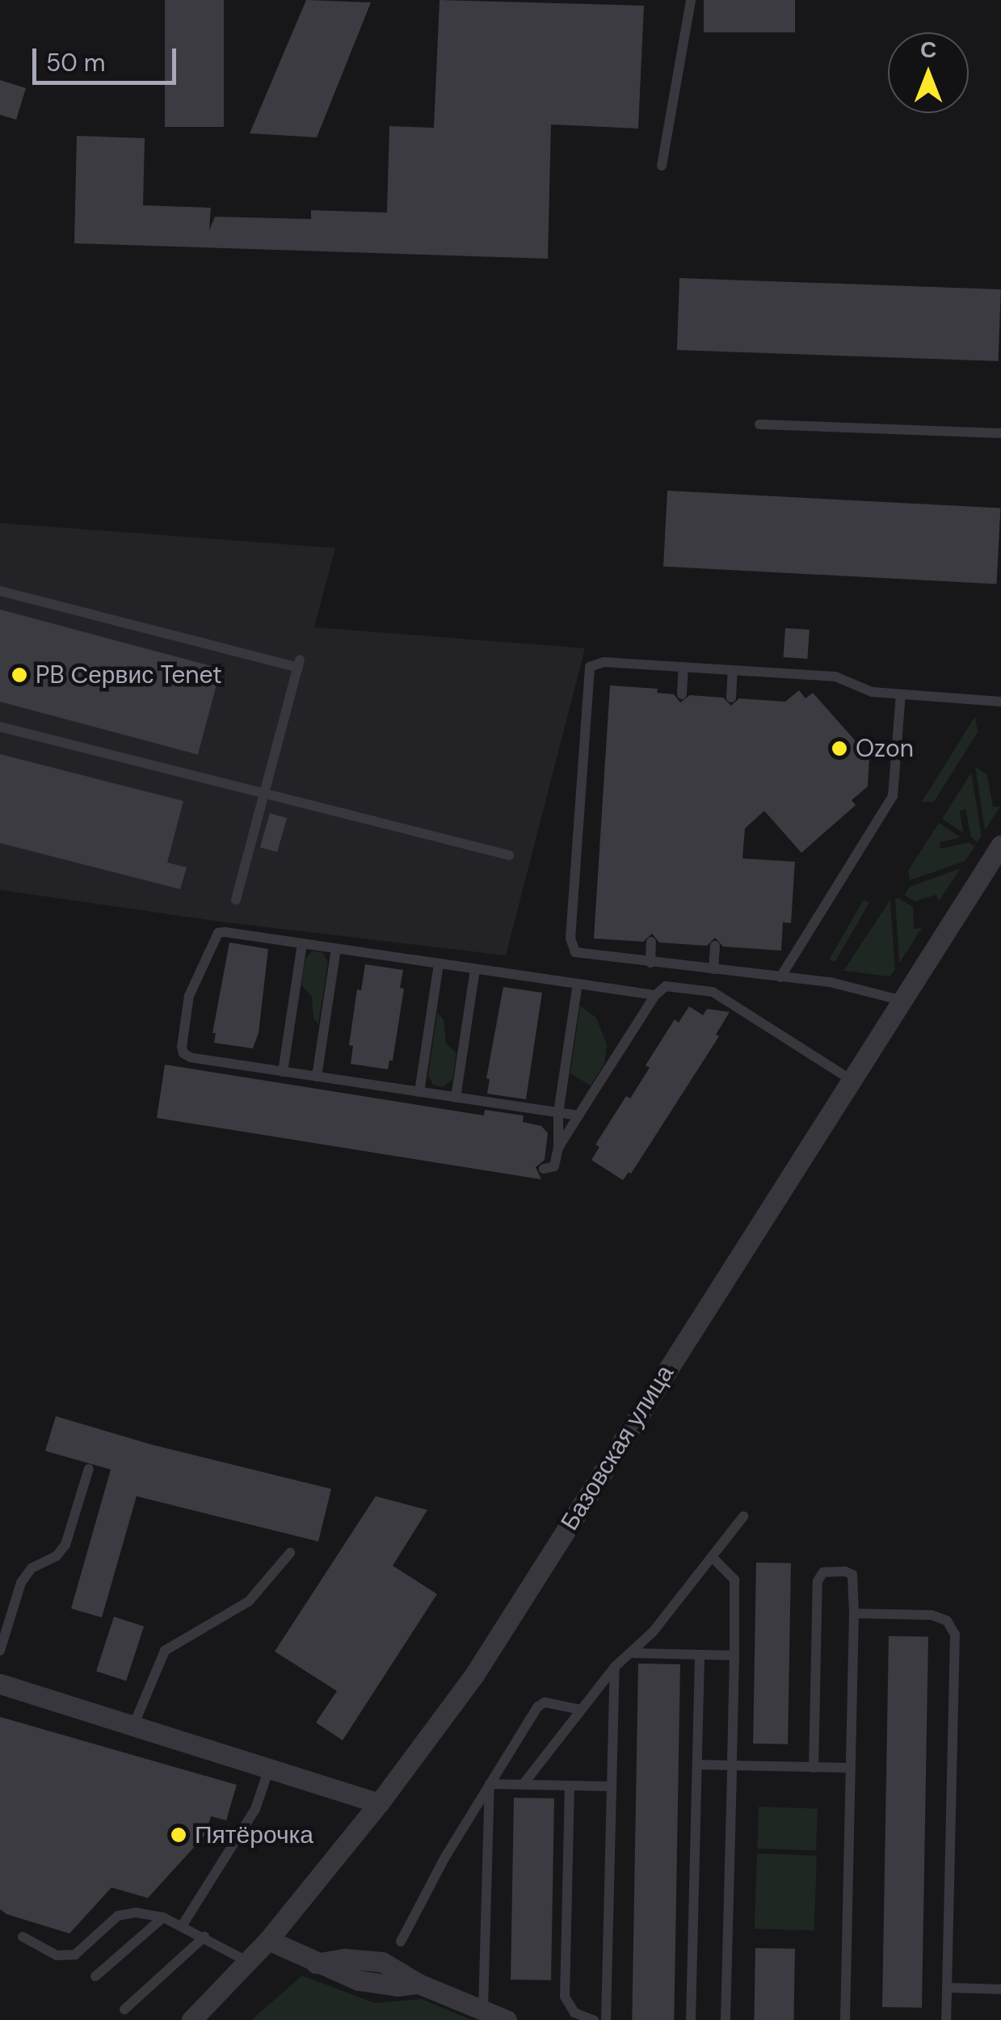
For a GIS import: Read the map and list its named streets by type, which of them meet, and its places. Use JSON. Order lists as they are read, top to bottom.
{
  "streets": {
    "street": ["Базовская улица"]
  },
  "places": ["PB Сервис Tenet", "Ozon", "Пятёрочка"],
  "scale_bar": "50 m",
  "north": "top"
}
